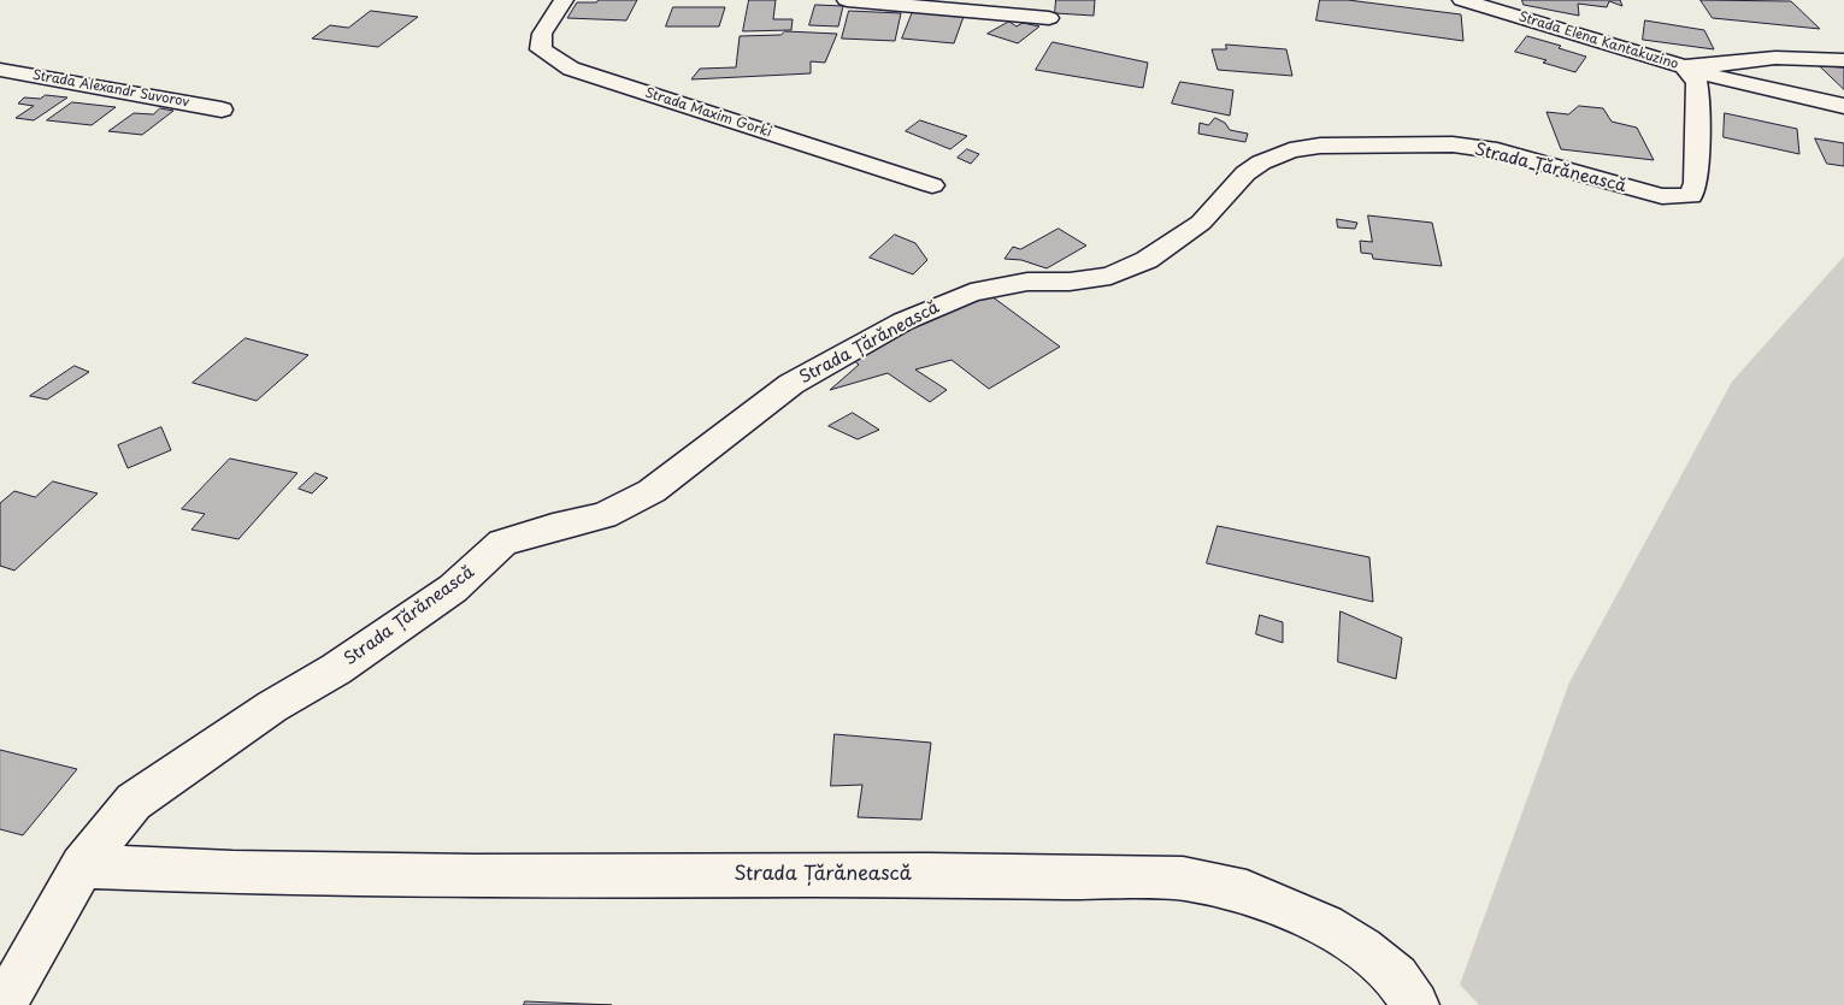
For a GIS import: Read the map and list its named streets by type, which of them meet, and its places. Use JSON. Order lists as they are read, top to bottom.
{
  "streets": {
    "street": [
      "Strada Elena Kantakuzino",
      "Strada Alexandr Suvorov",
      "Strada Maxim Gorki",
      "Strada Țărănească"
    ]
  },
  "crossings": [
    ["Strada Elena Kantakuzino", "Strada Țărănească"]
  ]
}
